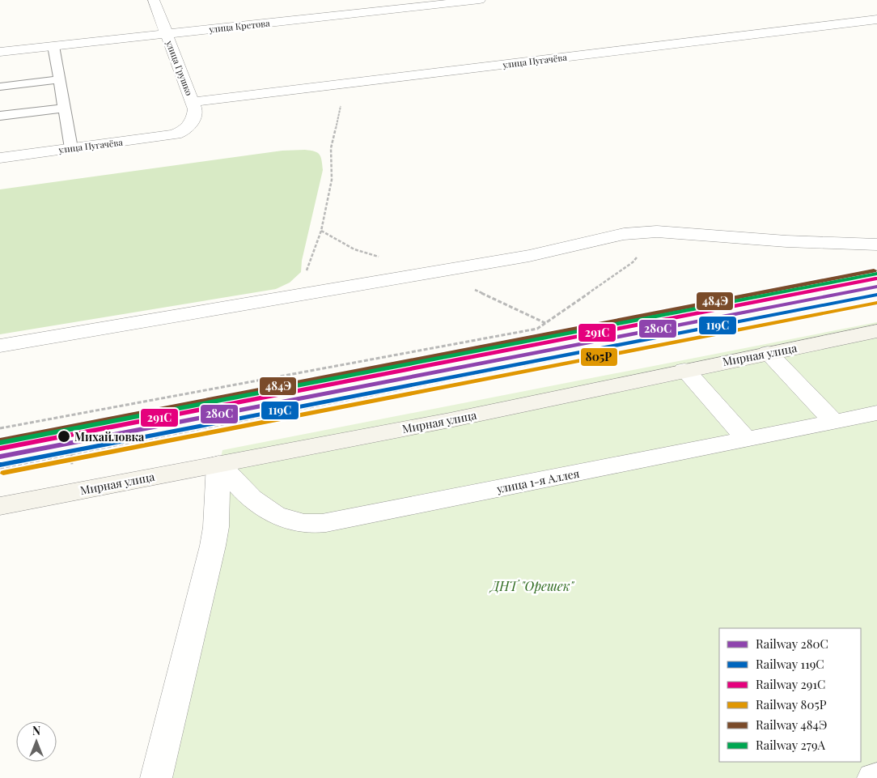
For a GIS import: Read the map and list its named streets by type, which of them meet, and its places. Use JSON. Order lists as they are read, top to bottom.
{
  "streets": {
    "street": [
      "улица Кретова",
      "улица Пугачёва",
      "улица Грушко",
      "Мирная улица",
      "улица 1-я Аллея"
    ]
  },
  "crossings": [
    ["улица Кретова", "улица Грушко"],
    ["улица Пугачёва", "улица Грушко"],
    ["Мирная улица", "улица 1-я Аллея"]
  ],
  "parks": ["ДНТ \"Орешек\""],
  "places": ["Михайловка"],
  "lines": [
    "rail line 484Э",
    "rail line 279А",
    "rail line 291С",
    "rail line 280С",
    "rail line 119С",
    "rail line 805Р"
  ],
  "legend": [
    "Railway 280С",
    "Railway 119С",
    "Railway 291С",
    "Railway 805Р",
    "Railway 484Э",
    "Railway 279А"
  ],
  "north": "top"
}
